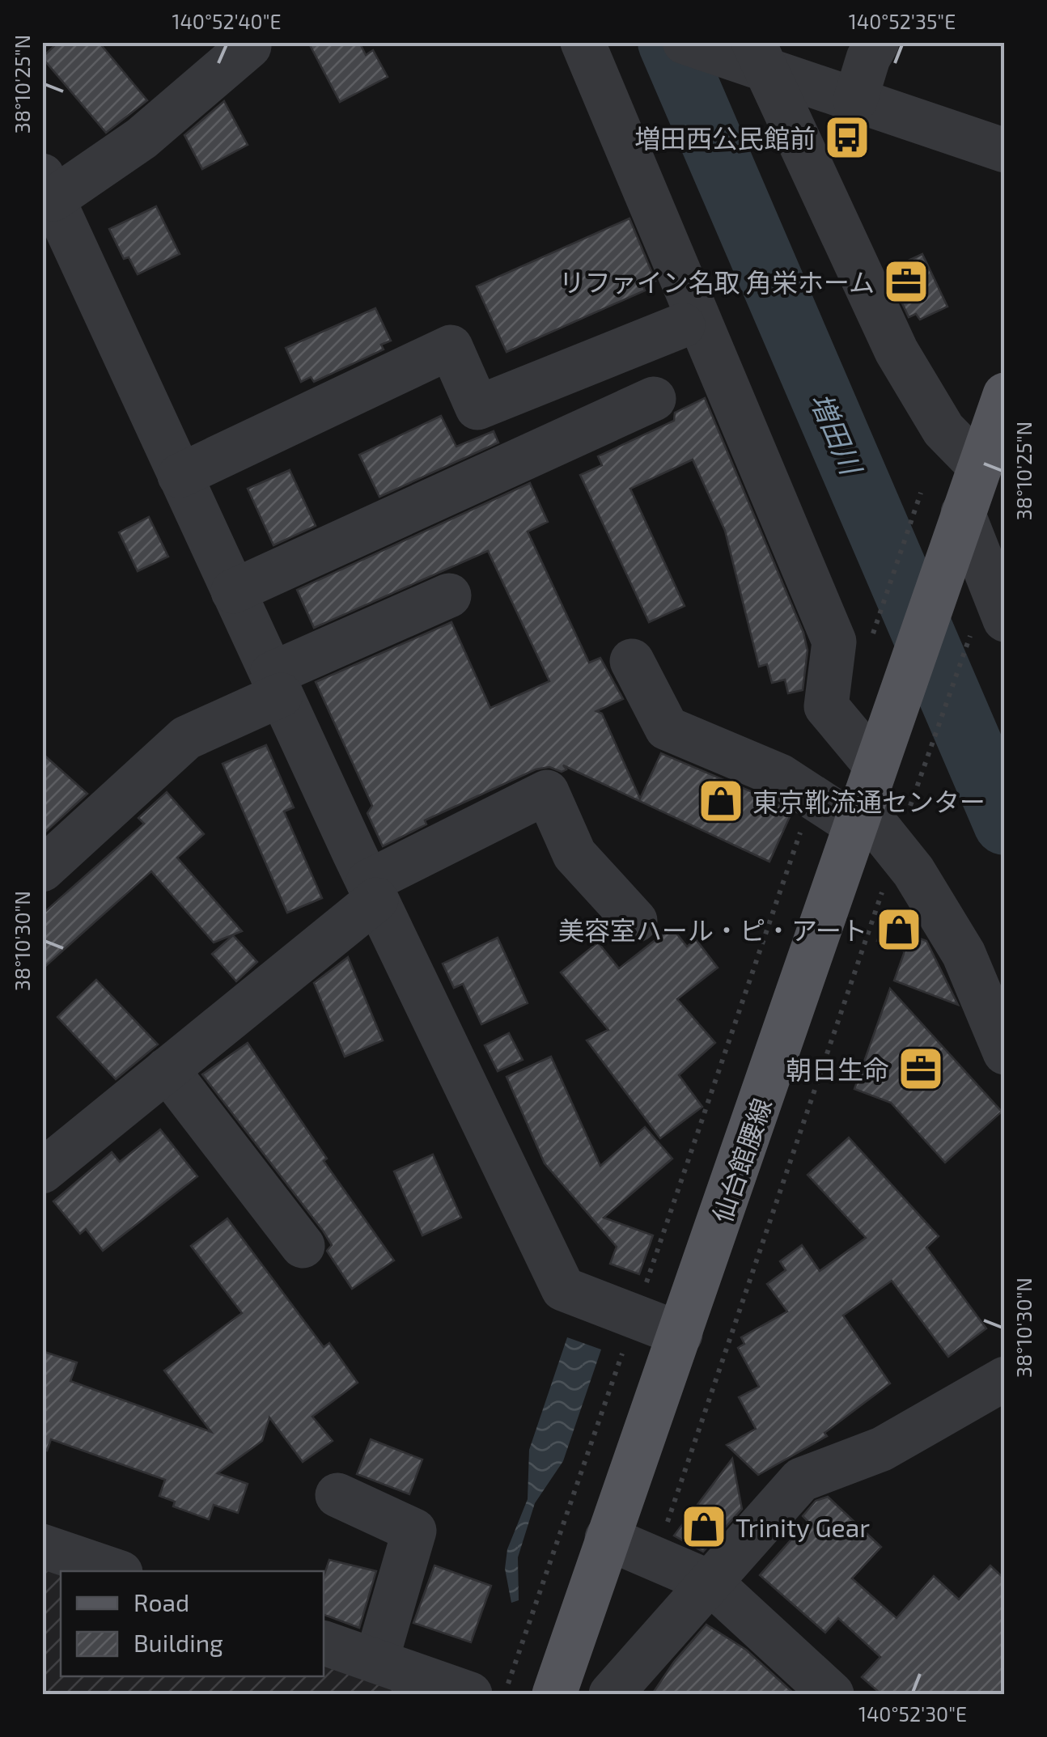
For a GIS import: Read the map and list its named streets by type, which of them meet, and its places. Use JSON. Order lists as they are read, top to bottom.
{
  "streets": {
    "main road": ["仙台館腰線"]
  },
  "water": ["増田川"],
  "places": {
    "bus stop": ["増田西公民館前"],
    "office": ["リファイン名取 角栄ホーム", "朝日生命"],
    "shop": ["東京靴流通センター", "美容室ハール・ピ・アート", "Trinity Gear"]
  },
  "legend": ["Road", "Building"],
  "coordinates": [
    "140°52'40\"E",
    "140°52'35\"E",
    "38°10'25\"N",
    "38°10'30\"N",
    "140°52'30\"E"
  ]
}
